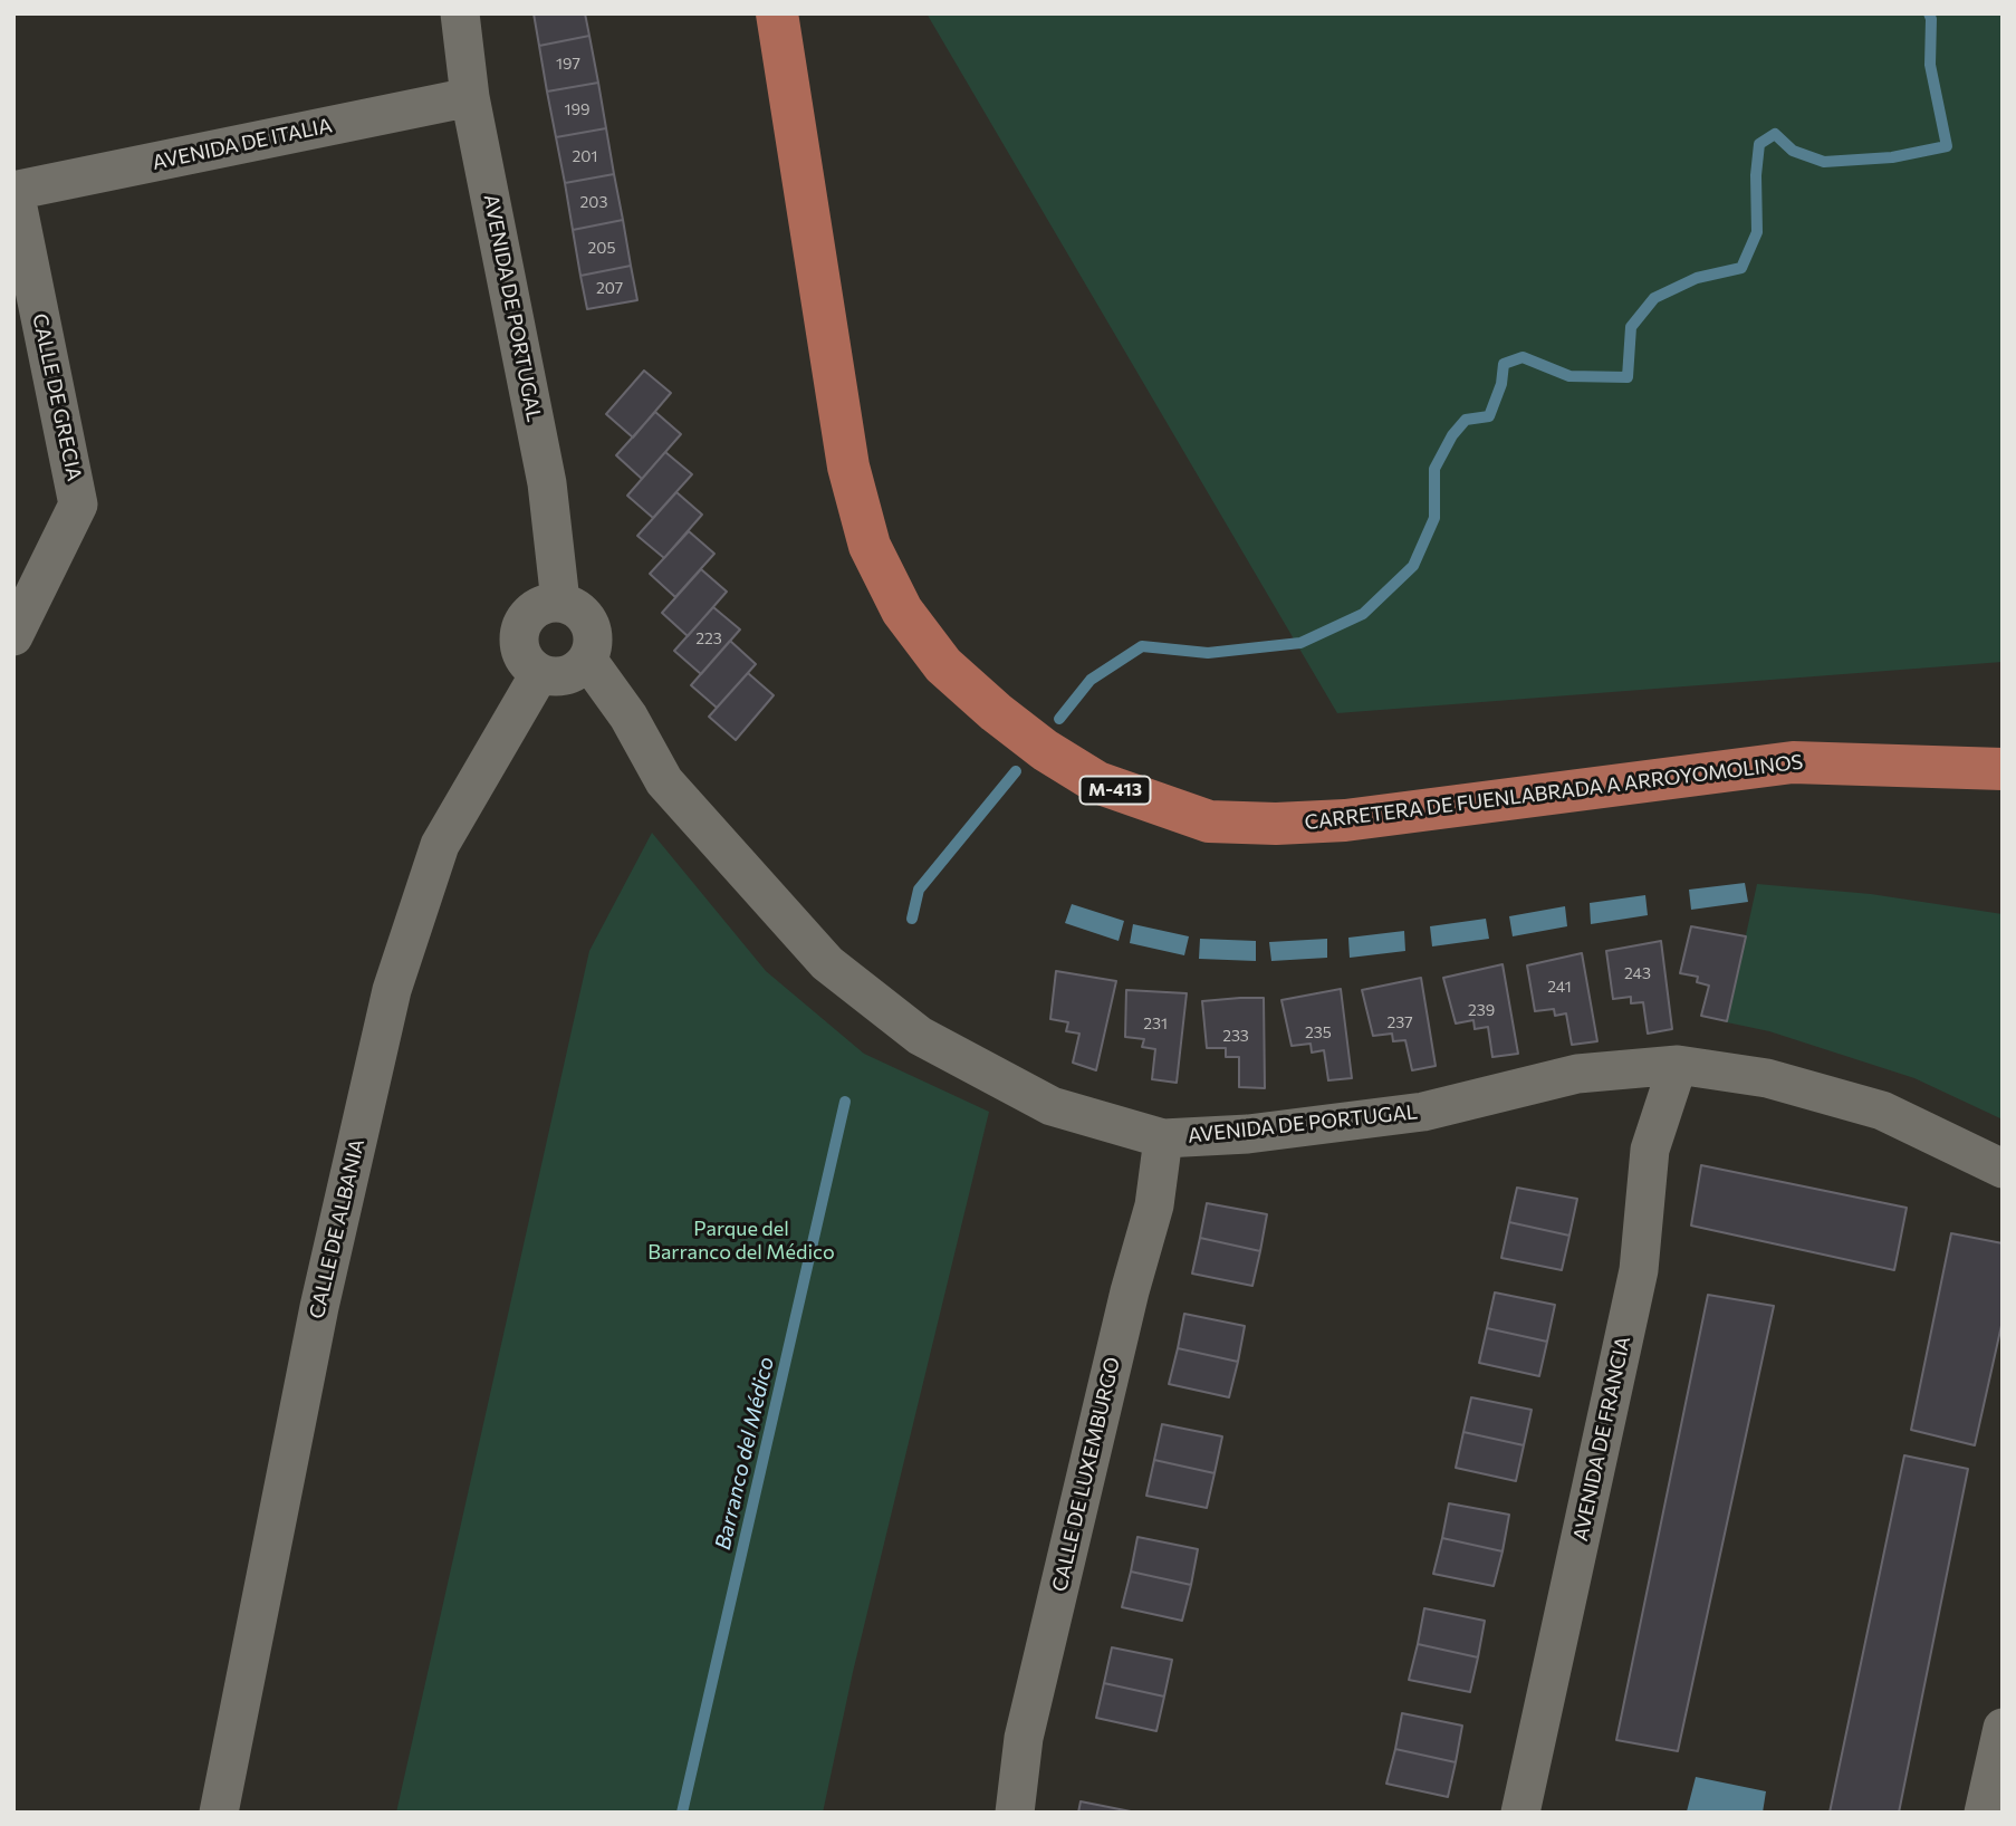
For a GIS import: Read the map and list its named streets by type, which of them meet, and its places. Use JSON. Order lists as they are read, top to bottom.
{
  "streets": {
    "main road": ["M-413", "CARRETERA DE FUENLABRADA A ARROYOMOLINOS"],
    "street": [
      "AVENIDA DE ITALIA",
      "AVENIDA DE PORTUGAL",
      "CALLE DE GRECIA",
      "CALLE DE ALBANIA",
      "AVENIDA DE FRANCIA",
      "CALLE DE LUXEMBURGO"
    ]
  },
  "crossings": [
    ["AVENIDA DE ITALIA", "AVENIDA DE PORTUGAL"],
    ["AVENIDA DE ITALIA", "CALLE DE GRECIA"],
    ["AVENIDA DE PORTUGAL", "CALLE DE ALBANIA"],
    ["AVENIDA DE PORTUGAL", "AVENIDA DE FRANCIA"],
    ["AVENIDA DE PORTUGAL", "CALLE DE LUXEMBURGO"]
  ],
  "water": ["Barranco del Médico"],
  "parks": ["Parque del Barranco del Médico"],
  "house_numbers": [
    "197",
    "199",
    "201",
    "203",
    "205",
    "207",
    "223",
    "243",
    "241",
    "239",
    "237",
    "231",
    "235",
    "233"
  ]
}
